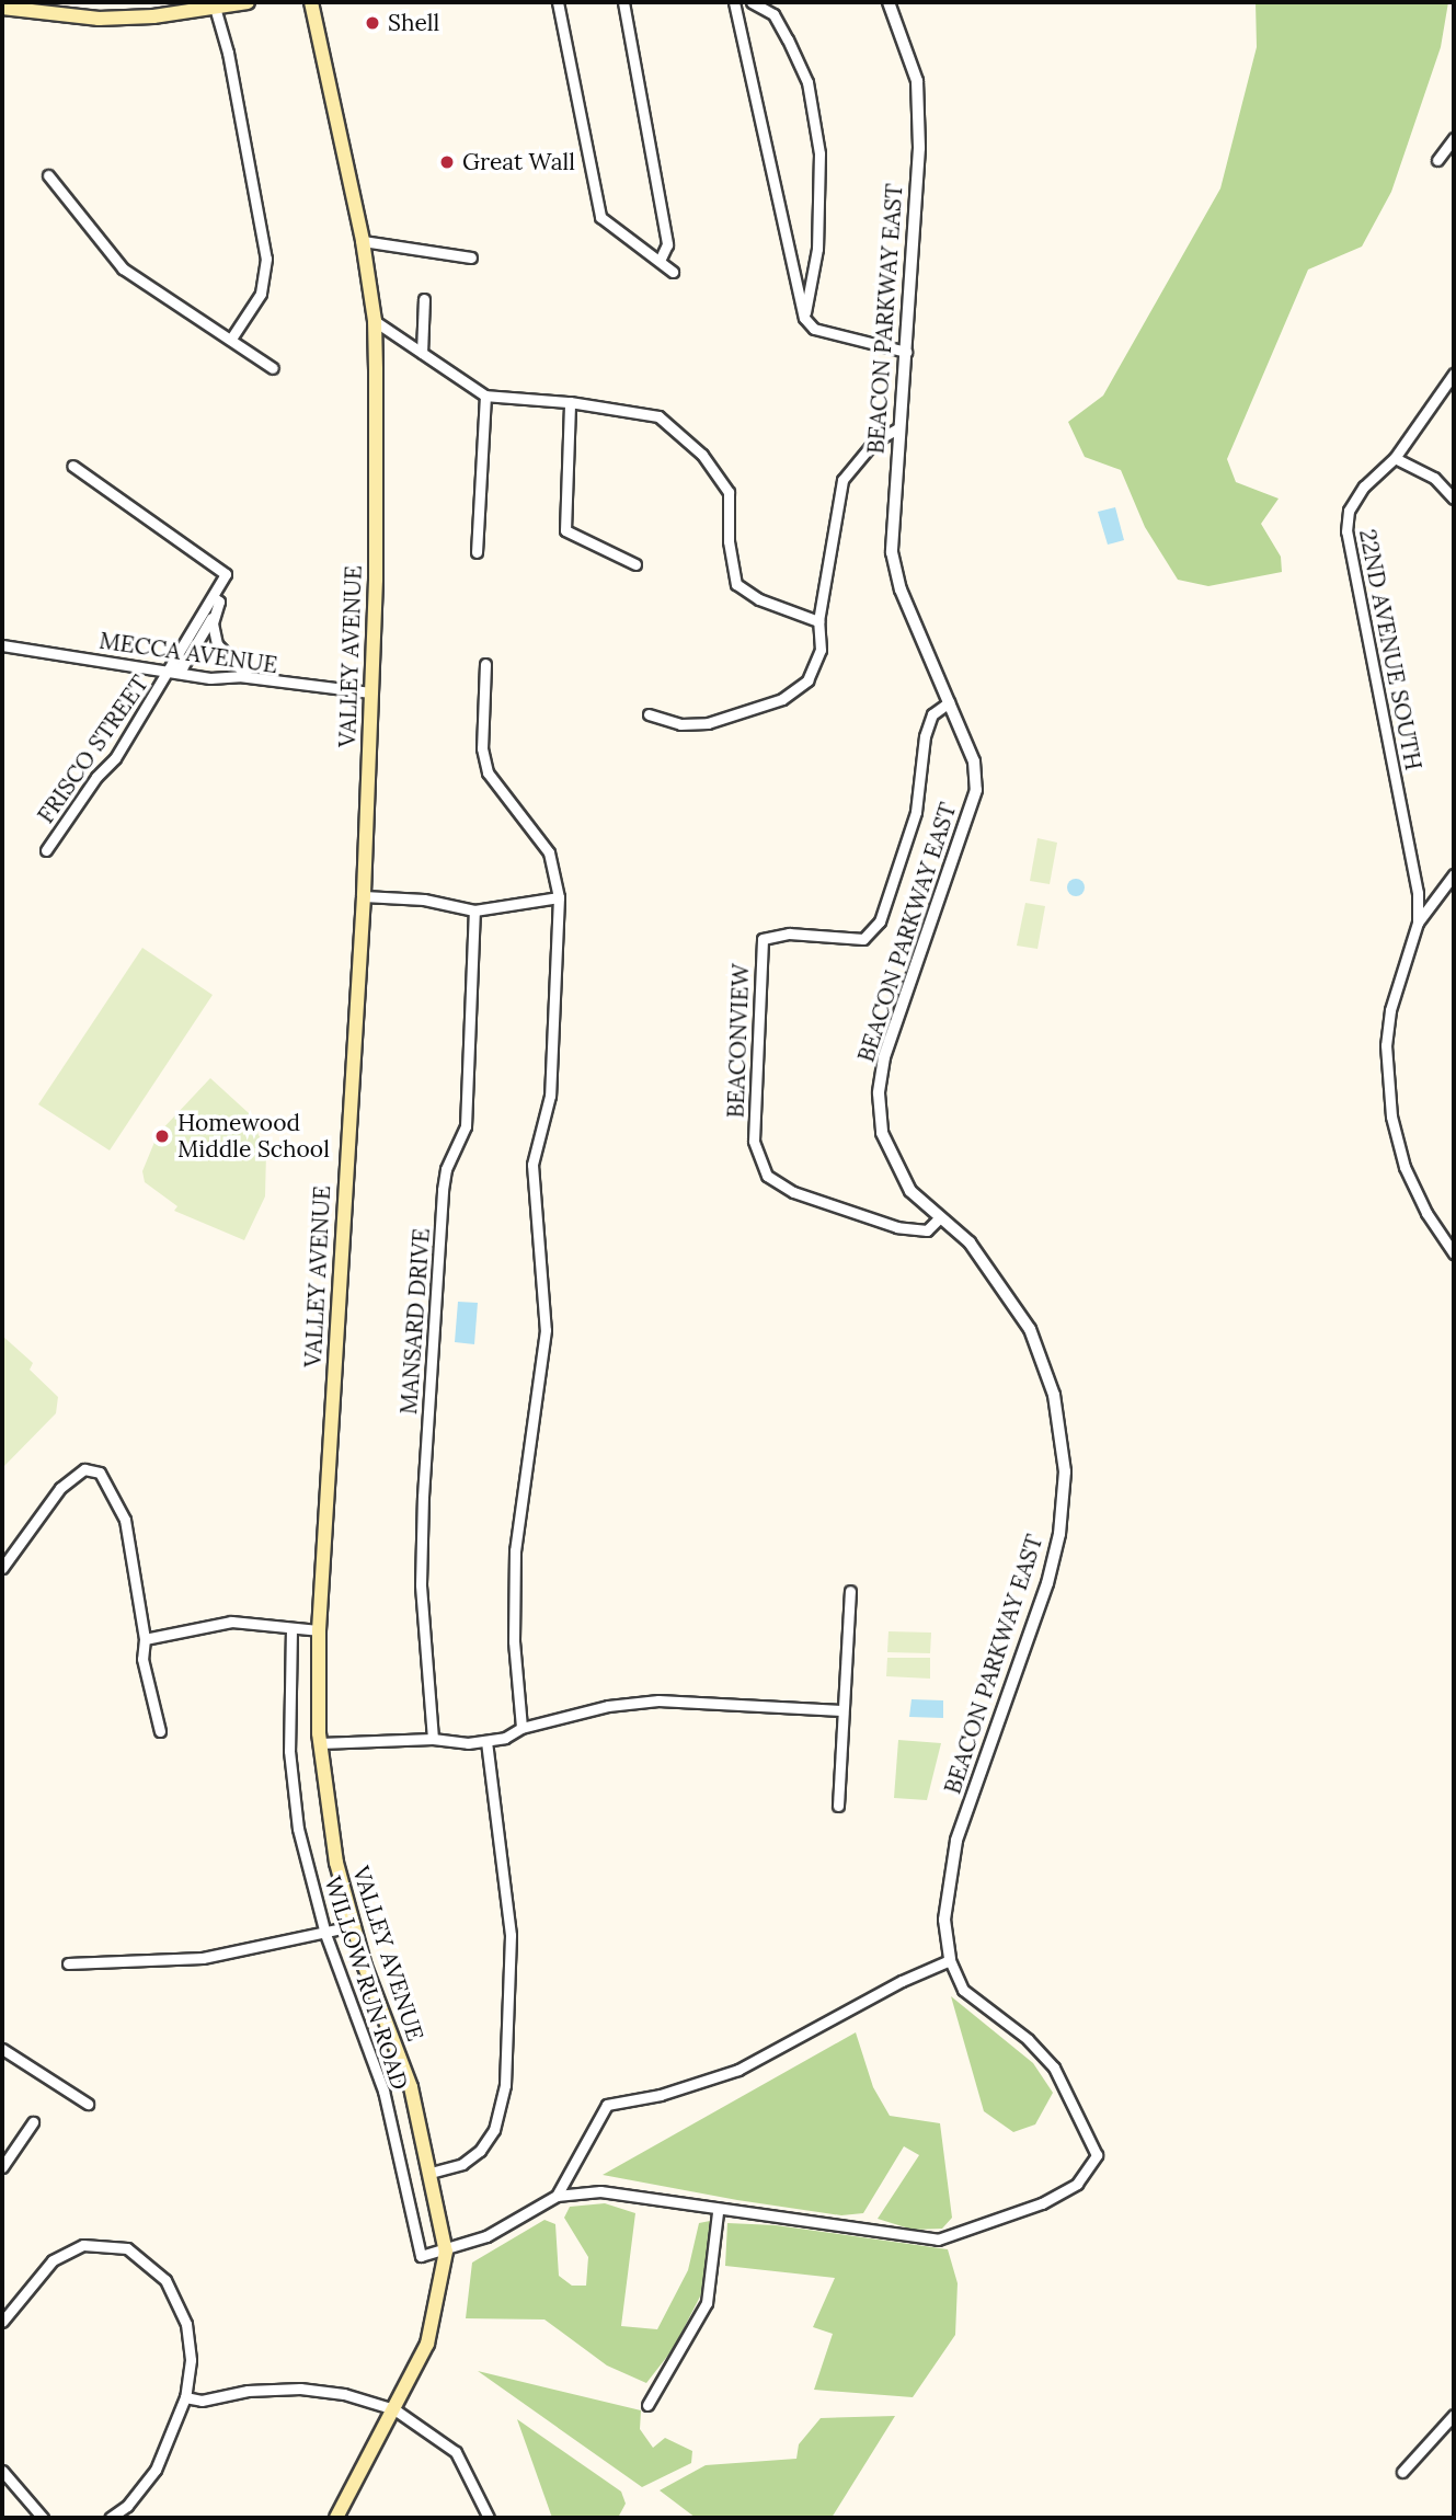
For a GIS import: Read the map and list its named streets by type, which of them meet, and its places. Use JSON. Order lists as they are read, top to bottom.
{
  "streets": {
    "main road": ["VALLEY AVENUE"],
    "street": [
      "BEACON PARKWAY EAST",
      "22ND AVENUE SOUTH",
      "MECCA AVENUE",
      "FRISCO STREET",
      "BEACONVIEW",
      "MANSARD DRIVE",
      "WILLOW RUN ROAD"
    ]
  },
  "crossings": [
    ["BEACON PARKWAY EAST", "BEACONVIEW"],
    ["MECCA AVENUE", "VALLEY AVENUE"],
    ["MECCA AVENUE", "FRISCO STREET"],
    ["VALLEY AVENUE", "WILLOW RUN ROAD"]
  ],
  "places": ["Shell", "Great Wall", "Homewood Middle School"]
}
